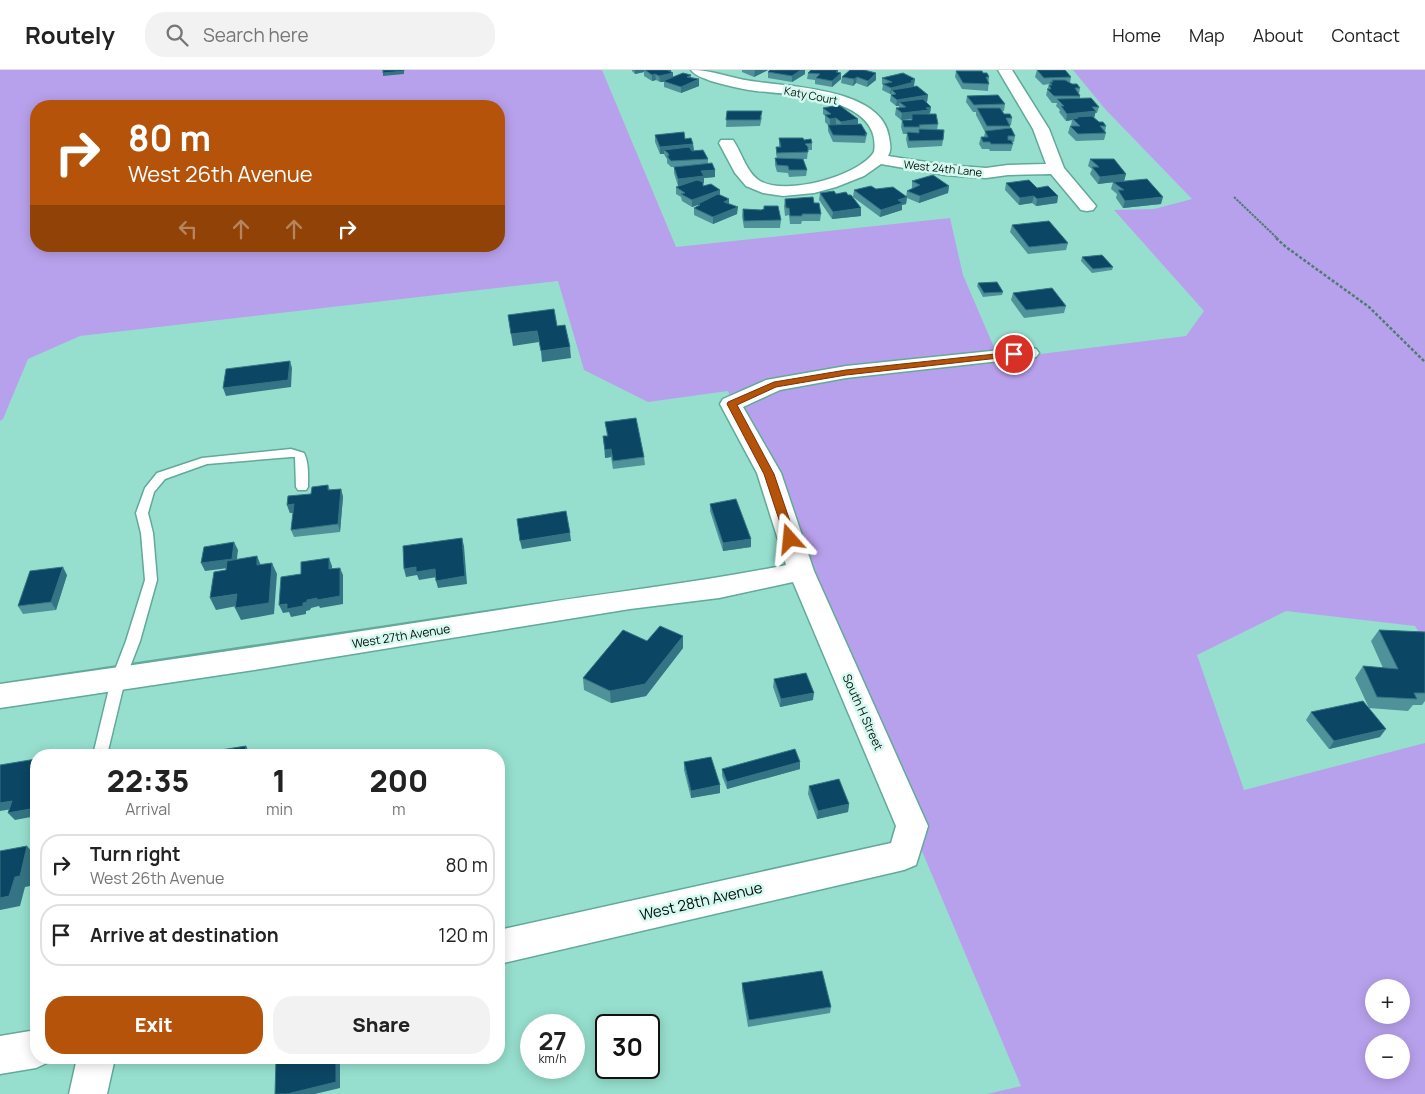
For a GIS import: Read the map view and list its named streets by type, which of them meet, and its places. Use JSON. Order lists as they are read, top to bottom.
{
  "streets": {
    "street": [
      "Katy Court",
      "West 24th Lane",
      "West 27th Avenue",
      "South H Street",
      "West 28th Avenue"
    ]
  },
  "crossings": [
    ["Katy Court", "West 24th Lane"],
    ["West 27th Avenue", "South H Street"],
    ["South H Street", "West 28th Avenue"]
  ],
  "page": {
    "header": "Routely",
    "search": "Search here",
    "nav": [
      "Home",
      "Map",
      "About",
      "Contact"
    ],
    "turn": ["80 m", "West 26th Avenue"],
    "eta": [
      "22:35",
      "Arrival",
      "1",
      "min",
      "200",
      "m"
    ],
    "list": [
      {
        "name": "Turn right",
        "note": "West 26th Avenue",
        "value": "80 m"
      },
      {
        "name": "Arrive at destination",
        "value": "120 m"
      }
    ],
    "map_buttons": ["+", "−"],
    "buttons": ["Exit", "Share"],
    "speed": "27 km/h",
    "limit": "30"
  }
}
